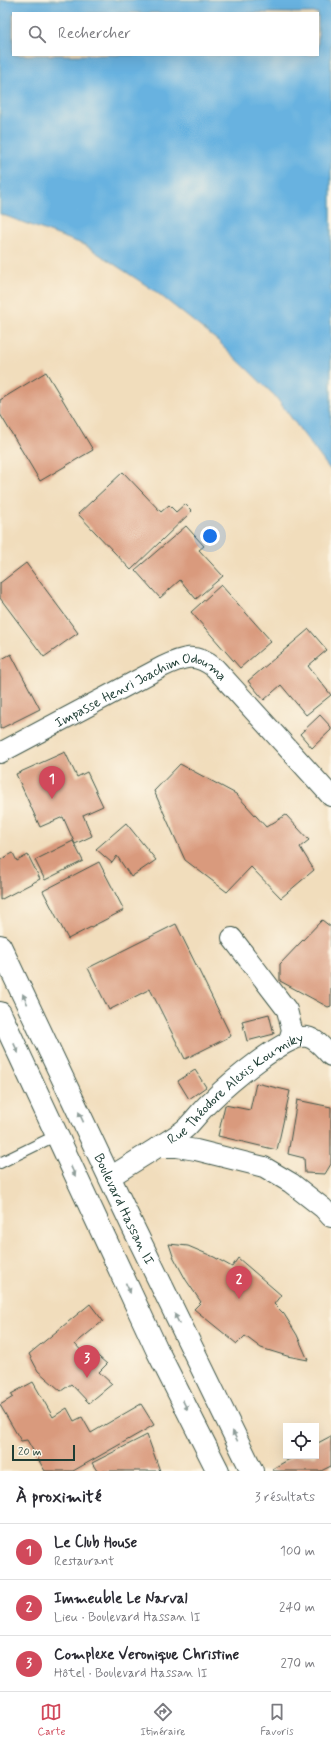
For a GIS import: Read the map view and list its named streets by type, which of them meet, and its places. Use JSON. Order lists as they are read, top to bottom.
{
  "streets": {
    "main road": ["Boulevard Hassan II"],
    "street": ["Impasse Henri Joachim Odouma", "Rue Théodore Alexis Koumiky"]
  },
  "crossings": [
    ["Rue Théodore Alexis Koumiky", "Boulevard Hassan II"]
  ],
  "scale_bar": "20 m",
  "page": {
    "search": "Rechercher",
    "pins": ["1", "2", "3"],
    "scale": "20 m",
    "heading": ["À proximité", "3 résultats"],
    "list": [
      {
        "mark": "1",
        "name": "Le Club House",
        "note": "Restaurant",
        "value": "100 m"
      },
      {
        "mark": "2",
        "name": "Immeuble Le Narval",
        "note": "Lieu · Boulevard Hassan II",
        "value": "240 m"
      },
      {
        "mark": "3",
        "name": "Complexe Veronique Christine",
        "note": "Hôtel · Boulevard Hassan II",
        "value": "270 m"
      }
    ],
    "nav": ["Carte", "Itinéraire", "Favoris"]
  }
}
